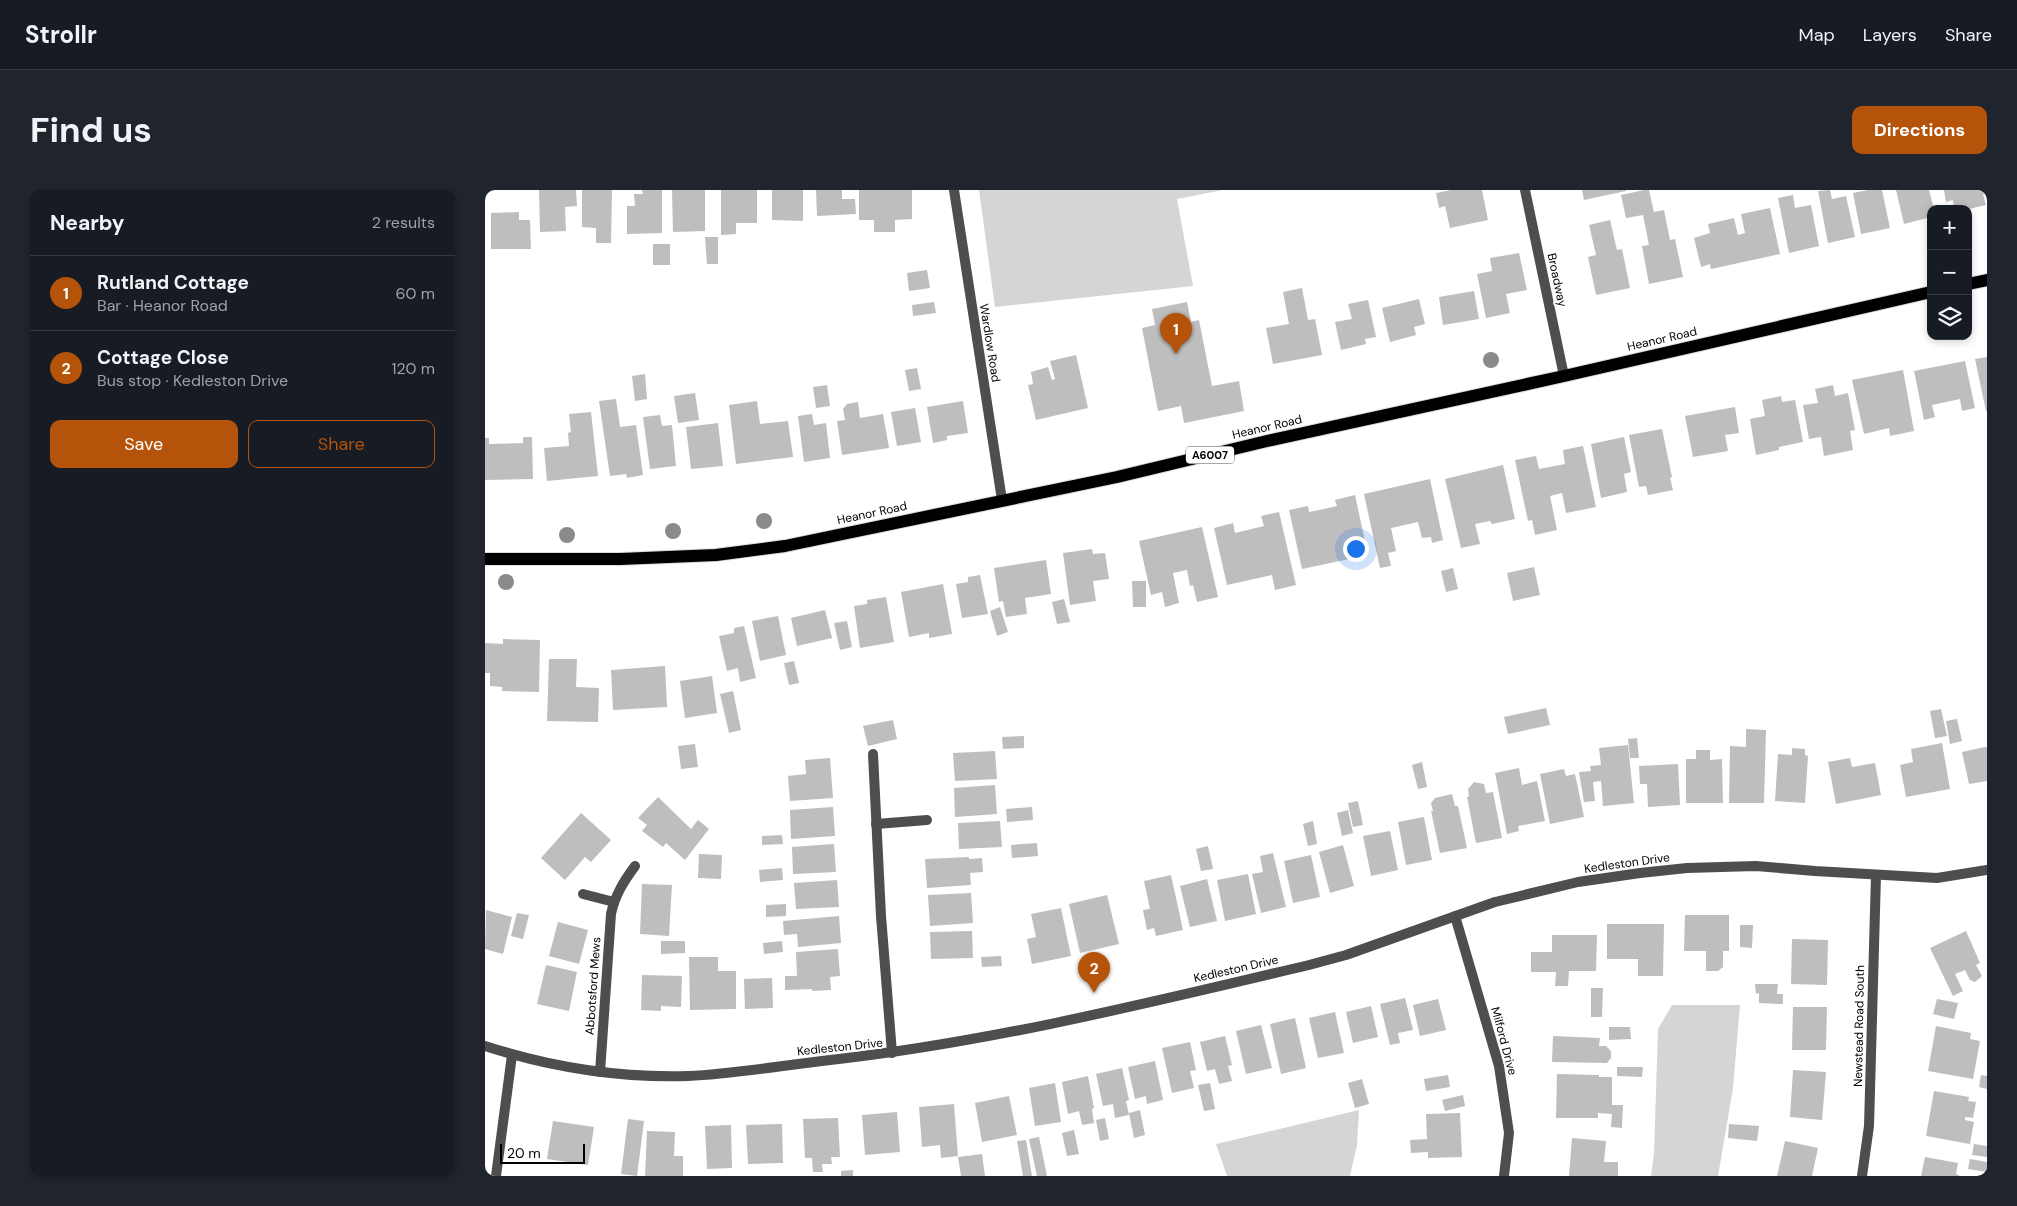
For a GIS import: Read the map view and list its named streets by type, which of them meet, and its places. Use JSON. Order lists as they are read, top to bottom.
{
  "streets": {
    "main road": ["Heanor Road", "A6007"],
    "street": [
      "Broadway",
      "Wardlow Road",
      "Kedleston Drive",
      "Abbotsford Mews",
      "Newstead Road South",
      "Milford Drive"
    ]
  },
  "crossings": [
    ["Broadway", "Heanor Road"],
    ["Heanor Road", "Wardlow Road"],
    ["Kedleston Drive", "Abbotsford Mews"],
    ["Kedleston Drive", "Newstead Road South"],
    ["Kedleston Drive", "Milford Drive"]
  ],
  "scale_bar": "20 m",
  "page": {
    "header": "Strollr",
    "nav": ["Map", "Layers", "Share"],
    "buttons": [
      "Directions",
      ["Save", "Share"]
    ],
    "title": "Find us",
    "heading": ["Nearby", "2 results"],
    "map_buttons": ["+", "−"],
    "list": [
      {
        "mark": "1",
        "name": "Rutland Cottage",
        "note": "Bar · Heanor Road",
        "value": "60 m"
      },
      {
        "mark": "2",
        "name": "Cottage Close",
        "note": "Bus stop · Kedleston Drive",
        "value": "120 m"
      }
    ],
    "pins": ["1", "2"],
    "scale": "20 m"
  }
}
